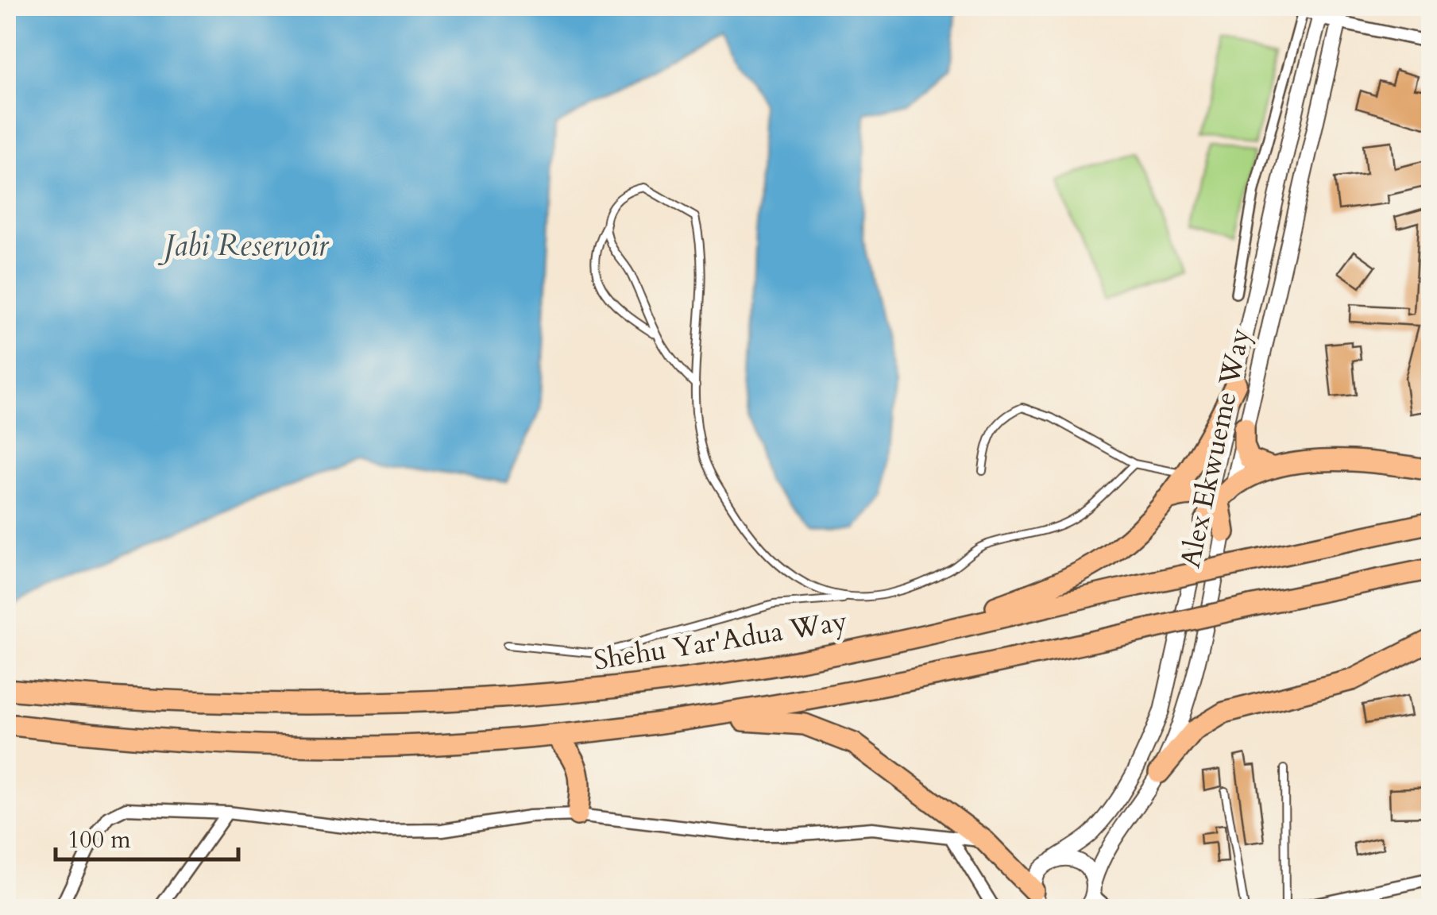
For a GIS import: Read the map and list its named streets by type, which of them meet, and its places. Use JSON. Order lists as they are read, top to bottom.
{
  "streets": {
    "highway": ["Shehu Yar'Adua Way"],
    "street": ["Alex Ekwueme Way"]
  },
  "water": ["Jabi Reservoir"],
  "scale_bar": "100 m"
}
